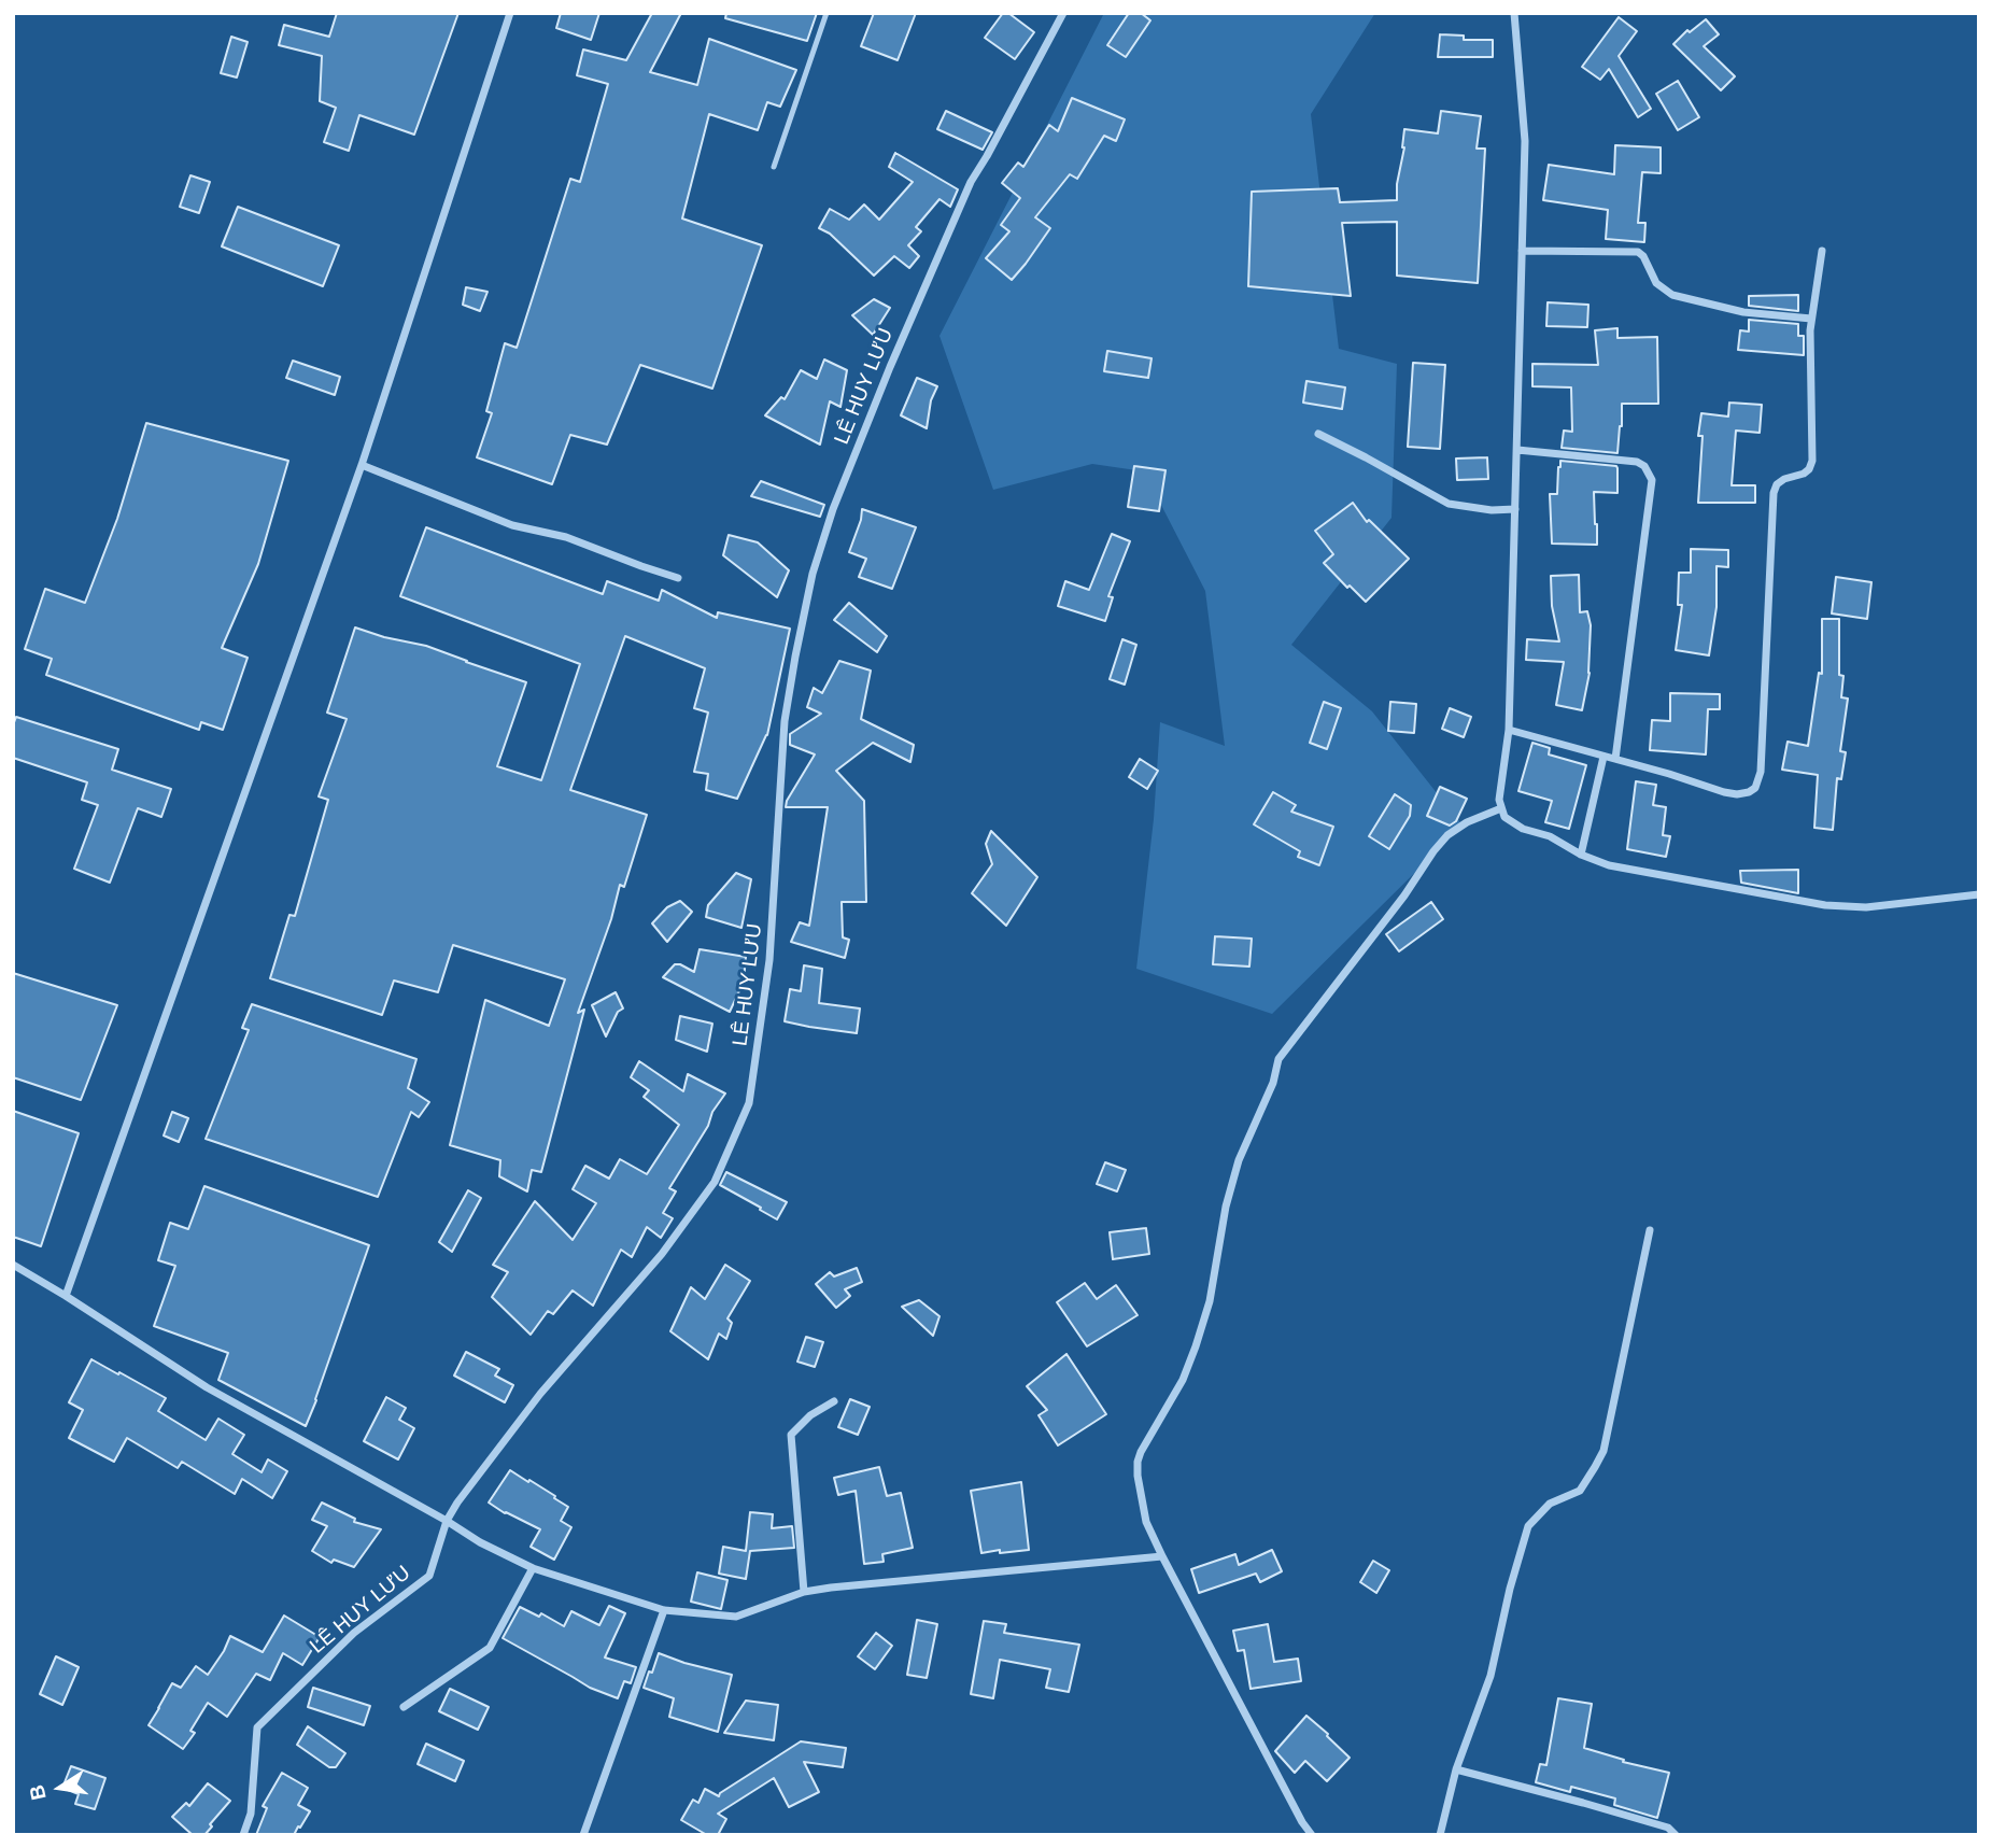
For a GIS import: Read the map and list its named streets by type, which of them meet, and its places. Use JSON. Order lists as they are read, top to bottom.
{
  "streets": {
    "street": ["LÊ HUY LƯU"]
  },
  "north": "left"
}
